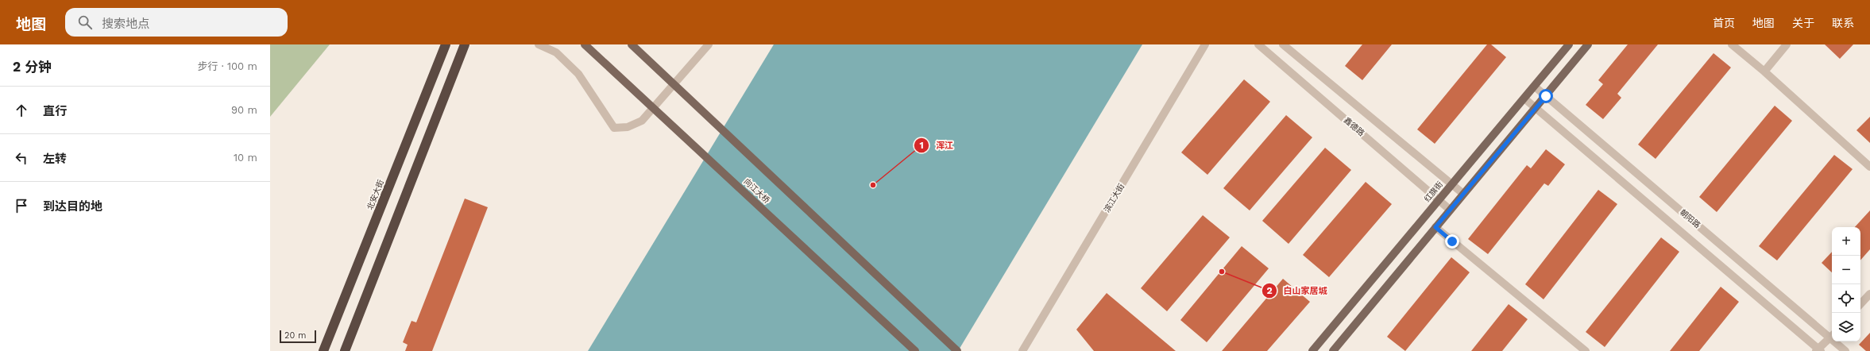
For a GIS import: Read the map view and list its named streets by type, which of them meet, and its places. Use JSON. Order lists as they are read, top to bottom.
{
  "streets": {
    "highway": ["北安大街"],
    "main road": ["向江大桥", "红旗街"],
    "street": ["鑫德路", "滨江大街", "朝阳路"]
  },
  "crossings": [
    ["鑫德路", "红旗街"],
    ["红旗街", "朝阳路"]
  ],
  "places": ["浑江", "白山家居城"],
  "scale_bar": "20 m",
  "page": {
    "header": "地图",
    "search": "搜索地点",
    "nav": [
      "首页",
      "地图",
      "关于",
      "联系"
    ],
    "heading": ["2 分钟", "步行 · 100 m"],
    "list": [
      ["直行", "90 m"],
      ["左转", "10 m"],
      "到达目的地"
    ],
    "map_buttons": ["+", "−"],
    "scale": "20 m"
  }
}
